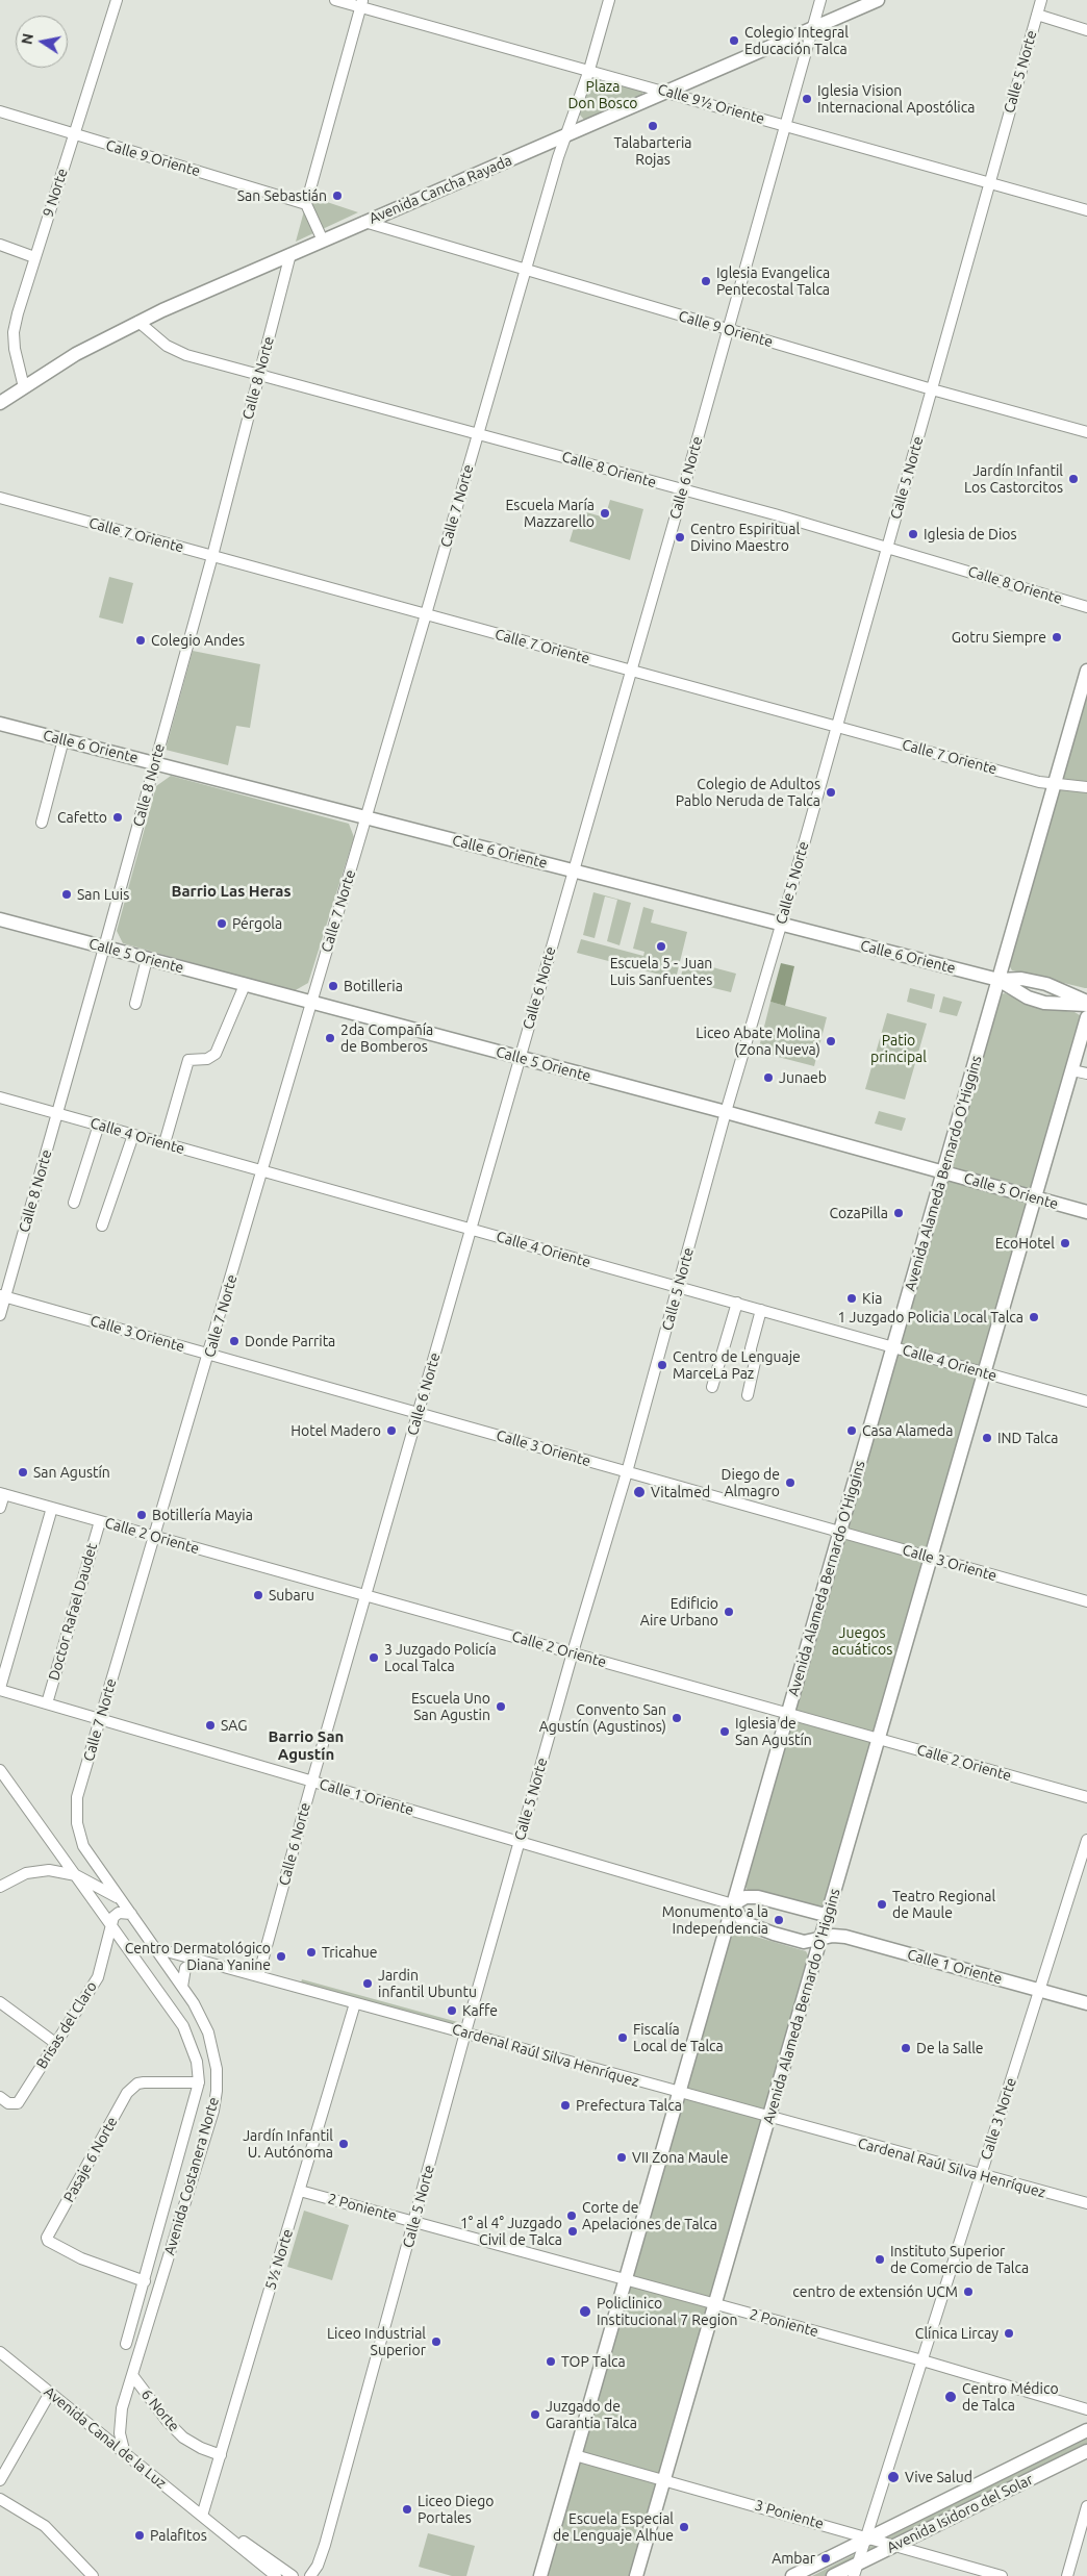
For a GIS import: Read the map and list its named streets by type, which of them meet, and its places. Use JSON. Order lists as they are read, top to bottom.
{
  "streets": {
    "main road": [
      "Avenida Cancha Rayada",
      "Calle 6 Oriente",
      "Calle 5 Oriente",
      "Avenida Alameda Bernardo O'Higgins",
      "Calle 1 Oriente",
      "Avenida Isidoro del Solar"
    ],
    "street": [
      "Calle 5 Norte",
      "Calle 9½ Oriente",
      "Calle 9 Oriente",
      "9 Norte",
      "Calle 8 Norte",
      "Calle 8 Oriente",
      "Calle 6 Norte",
      "Calle 7 Norte",
      "Calle 7 Oriente",
      "Calle 4 Oriente",
      "Calle 3 Oriente",
      "Calle 2 Oriente",
      "Doctor Rafael Daudet",
      "Brisas del Claro",
      "Cardenal Raúl Silva Henríquez",
      "Calle 3 Norte",
      "Pasaje 6 Norte",
      "Avenida Costanera Norte",
      "2 Poniente",
      "5½ Norte",
      "6 Norte",
      "Avenida Canal de la Luz",
      "3 Poniente"
    ]
  },
  "crossings": [
    ["Calle 5 Norte", "Calle 9½ Oriente"],
    ["Calle 5 Norte", "Calle 9 Oriente"],
    ["Calle 5 Norte", "Calle 8 Oriente"],
    ["Calle 5 Norte", "Calle 7 Oriente"],
    ["Calle 5 Norte", "Calle 6 Oriente"],
    ["Calle 5 Norte", "Calle 5 Oriente"],
    ["Calle 5 Norte", "Calle 4 Oriente"],
    ["Calle 5 Norte", "Calle 3 Oriente"],
    ["Calle 5 Norte", "Calle 2 Oriente"],
    ["Calle 5 Norte", "Calle 1 Oriente"],
    ["Calle 5 Norte", "Cardenal Raúl Silva Henríquez"],
    ["Calle 5 Norte", "2 Poniente"],
    ["Calle 9½ Oriente", "Avenida Cancha Rayada"],
    ["Calle 9½ Oriente", "Calle 6 Norte"],
    ["Calle 9½ Oriente", "Calle 7 Norte"],
    ["Calle 9 Oriente", "Avenida Cancha Rayada"],
    ["Calle 9 Oriente", "9 Norte"],
    ["Calle 9 Oriente", "Calle 6 Norte"],
    ["Calle 9 Oriente", "Calle 7 Norte"],
    ["Avenida Cancha Rayada", "9 Norte"],
    ["Avenida Cancha Rayada", "Calle 8 Norte"],
    ["Avenida Cancha Rayada", "Calle 8 Oriente"],
    ["Avenida Cancha Rayada", "Calle 6 Norte"],
    ["Avenida Cancha Rayada", "Calle 7 Norte"],
    ["Calle 8 Norte", "Calle 8 Oriente"],
    ["Calle 8 Norte", "Calle 7 Oriente"],
    ["Calle 8 Norte", "Calle 6 Oriente"],
    ["Calle 8 Norte", "Calle 5 Oriente"],
    ["Calle 8 Norte", "Calle 4 Oriente"],
    ["Calle 8 Norte", "Calle 3 Oriente"],
    ["Calle 8 Oriente", "Calle 6 Norte"],
    ["Calle 8 Oriente", "Calle 7 Norte"],
    ["Calle 6 Norte", "Calle 7 Oriente"],
    ["Calle 6 Norte", "Calle 6 Oriente"],
    ["Calle 6 Norte", "Calle 5 Oriente"],
    ["Calle 6 Norte", "Calle 4 Oriente"],
    ["Calle 6 Norte", "Calle 3 Oriente"],
    ["Calle 6 Norte", "Calle 2 Oriente"],
    ["Calle 6 Norte", "Calle 1 Oriente"],
    ["Calle 6 Norte", "Cardenal Raúl Silva Henríquez"],
    ["Calle 7 Norte", "Calle 7 Oriente"],
    ["Calle 7 Norte", "Calle 6 Oriente"],
    ["Calle 7 Norte", "Calle 5 Oriente"],
    ["Calle 7 Norte", "Calle 4 Oriente"],
    ["Calle 7 Norte", "Calle 3 Oriente"],
    ["Calle 7 Norte", "Calle 2 Oriente"],
    ["Calle 7 Norte", "Calle 1 Oriente"],
    ["Calle 7 Norte", "Avenida Costanera Norte"],
    ["Calle 7 Oriente", "Avenida Alameda Bernardo O'Higgins"],
    ["Calle 6 Oriente", "Avenida Alameda Bernardo O'Higgins"],
    ["Calle 5 Oriente", "Avenida Alameda Bernardo O'Higgins"],
    ["Calle 4 Oriente", "Avenida Alameda Bernardo O'Higgins"],
    ["Avenida Alameda Bernardo O'Higgins", "Calle 3 Oriente"],
    ["Avenida Alameda Bernardo O'Higgins", "Calle 2 Oriente"],
    ["Avenida Alameda Bernardo O'Higgins", "Calle 1 Oriente"],
    ["Avenida Alameda Bernardo O'Higgins", "Cardenal Raúl Silva Henríquez"],
    ["Avenida Alameda Bernardo O'Higgins", "2 Poniente"],
    ["Avenida Alameda Bernardo O'Higgins", "3 Poniente"],
    ["Calle 2 Oriente", "Doctor Rafael Daudet"],
    ["Doctor Rafael Daudet", "Calle 1 Oriente"],
    ["Calle 1 Oriente", "Calle 3 Norte"],
    ["Brisas del Claro", "Avenida Costanera Norte"],
    ["Cardenal Raúl Silva Henríquez", "Calle 3 Norte"],
    ["Cardenal Raúl Silva Henríquez", "Avenida Costanera Norte"],
    ["Cardenal Raúl Silva Henríquez", "5½ Norte"],
    ["Calle 3 Norte", "2 Poniente"],
    ["Calle 3 Norte", "Avenida Isidoro del Solar"],
    ["Calle 3 Norte", "3 Poniente"],
    ["Pasaje 6 Norte", "Avenida Costanera Norte"],
    ["Avenida Costanera Norte", "6 Norte"],
    ["Avenida Costanera Norte", "Avenida Canal de la Luz"],
    ["2 Poniente", "5½ Norte"],
    ["5½ Norte", "6 Norte"],
    ["5½ Norte", "Avenida Canal de la Luz"],
    ["Avenida Isidoro del Solar", "3 Poniente"]
  ],
  "districts": ["Barrio Las Heras", "Barrio San Agustín"],
  "parks": ["Plaza Don Bosco", "Patio principal", "Juegos acuáticos"],
  "places": [
    "Colegio Integral Educación Talca",
    "Iglesia Vision Internacional Apostólica",
    "Talabarteria Rojas",
    "San Sebastián",
    "Iglesia Evangelica Pentecostal Talca",
    "Jardín Infantil Los Castorcitos",
    "Escuela María Mazzarello",
    "Iglesia de Dios",
    "Centro Espiritual Divino Maestro",
    "Gotru Siempre",
    "Colegio Andes",
    "Colegio de Adultos Pablo Neruda de Talca",
    "Cafetto",
    "San Luis",
    "Pérgola",
    "Escuela 5 - Juan Luis Sanfuentes",
    "Botilleria",
    "2da Compañía de Bomberos",
    "Liceo Abate Molina (Zona Nueva)",
    "Junaeb",
    "CozaPilla",
    "EcoHotel",
    "Kia",
    "1 Juzgado Policia Local Talca",
    "Donde Parrita",
    "Centro de Lenguaje MarceLa Paz",
    "Hotel Madero",
    "Casa Alameda",
    "IND Talca",
    "San Agustín",
    "Diego de Almagro",
    "Vitalmed",
    "Botillería Mayia",
    "Subaru",
    "Edificio Aire Urbano",
    "3 Juzgado Policía Local Talca",
    "Escuela Uno San Agustin",
    "Convento San Agustín (Agustinos)",
    "SAG",
    "Iglesia de San Agustín",
    "Teatro Regional de Maule",
    "Monumento a la Independencia",
    "Tricahue",
    "Centro Dermatológico Diana Yanine",
    "Jardin infantil Ubuntu",
    "Kaffe",
    "Fiscalía Local de Talca",
    "De la Salle",
    "Prefectura Talca",
    "Jardín Infantil U. Autónoma",
    "VII Zona Maule",
    "Corte de Apelaciones de Talca",
    "1° al 4° Juzgado Civil de Talca",
    "Instituto Superior de Comercio de Talca",
    "centro de extensión UCM",
    "Policlinico Institucional 7 Region",
    "Clínica Lircay",
    "Liceo Industrial Superior",
    "TOP Talca",
    "Centro Médico de Talca",
    "Juzgado de Garantia Talca",
    "Vive Salud",
    "Liceo Diego Portales",
    "Escuela Especial de Lenguaje Alhue",
    "Palafitos",
    "Ambar"
  ],
  "north": "left"
}
